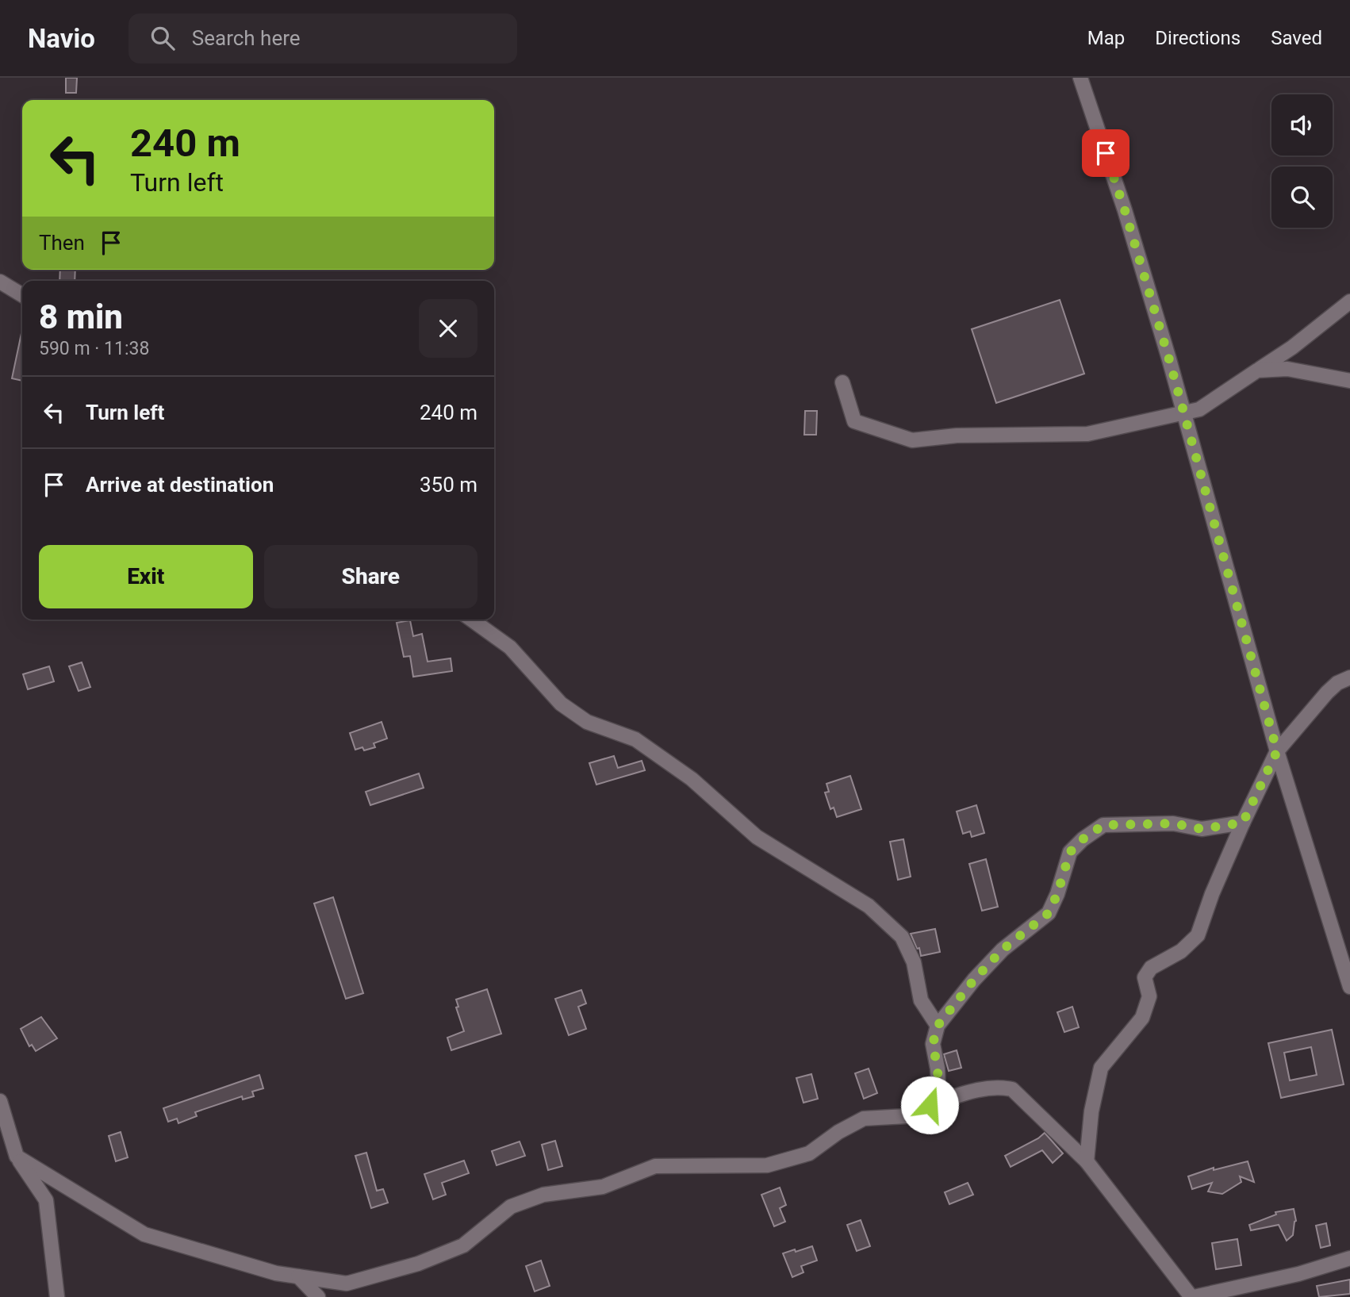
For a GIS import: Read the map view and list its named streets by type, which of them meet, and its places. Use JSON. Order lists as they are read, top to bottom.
{
  "page": {
    "header": "Navio",
    "search": "Search here",
    "nav": ["Map", "Directions", "Saved"],
    "turn": ["240 m", "Turn left"],
    "then": "Then",
    "heading": ["8 min", "590 m · 11:38"],
    "list": [
      {
        "name": "Turn left",
        "value": "240 m"
      },
      {
        "name": "Arrive at destination",
        "value": "350 m"
      }
    ],
    "buttons": ["Exit", "Share"]
  }
}
